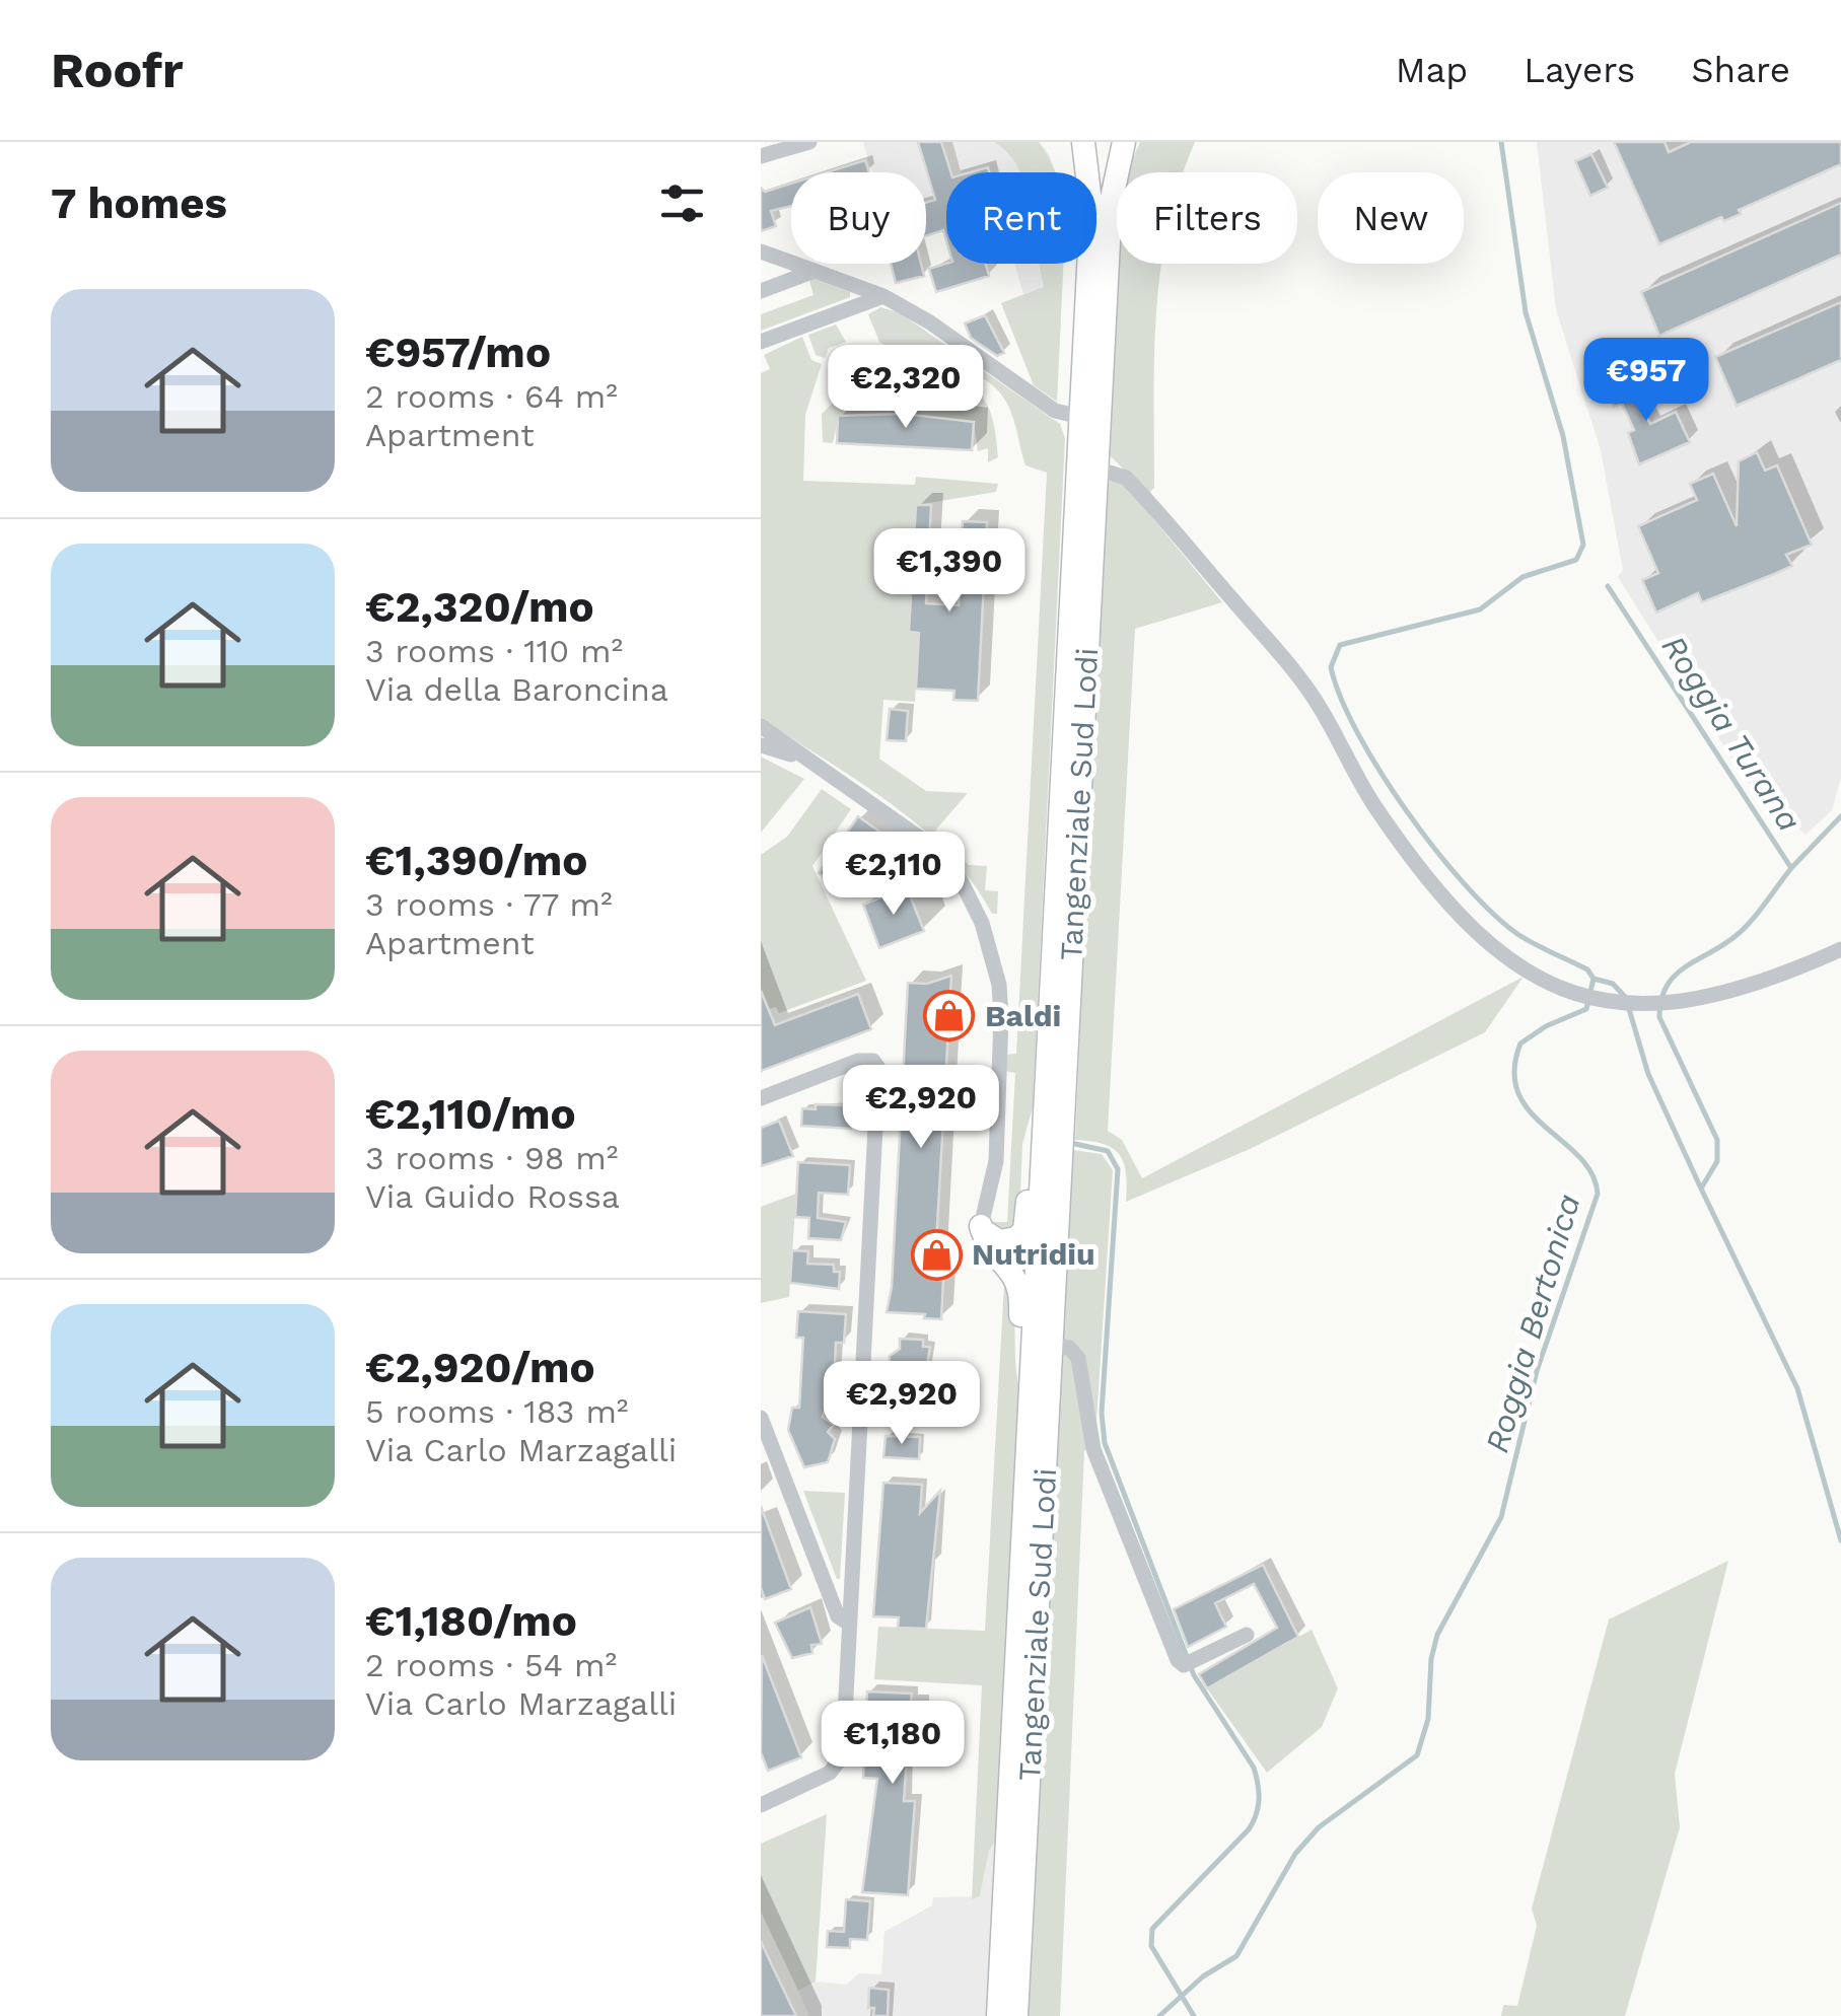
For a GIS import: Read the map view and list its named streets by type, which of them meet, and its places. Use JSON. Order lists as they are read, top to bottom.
{
  "streets": {
    "highway": ["Tangenziale Sud Lodi"]
  },
  "water": ["Roggia Turana", "Roggia Bertonica"],
  "places": {
    "shop": ["Baldi", "Nutridiu"]
  },
  "page": {
    "header": "Roofr",
    "nav": ["Map", "Layers", "Share"],
    "heading": "7 homes",
    "chip": [
      "Buy",
      "Rent",
      "Filters",
      "New"
    ],
    "list": [
      {
        "name": "€957/mo",
        "note": "2 rooms · 64 m² · Apartment"
      },
      {
        "name": "€2,320/mo",
        "note": "3 rooms · 110 m² · Via della Baroncina"
      },
      {
        "name": "€1,390/mo",
        "note": "3 rooms · 77 m² · Apartment"
      },
      {
        "name": "€2,110/mo",
        "note": "3 rooms · 98 m² · Via Guido Rossa"
      },
      {
        "name": "€2,920/mo",
        "note": "5 rooms · 183 m² · Via Carlo Marzagalli"
      },
      {
        "name": "€1,180/mo",
        "note": "2 rooms · 54 m² · Via Carlo Marzagalli"
      }
    ],
    "price": [
      "€957",
      "€2,320",
      "€1,390",
      "€2,110",
      "€2,920",
      "€2,920",
      "€1,180"
    ]
  }
}
